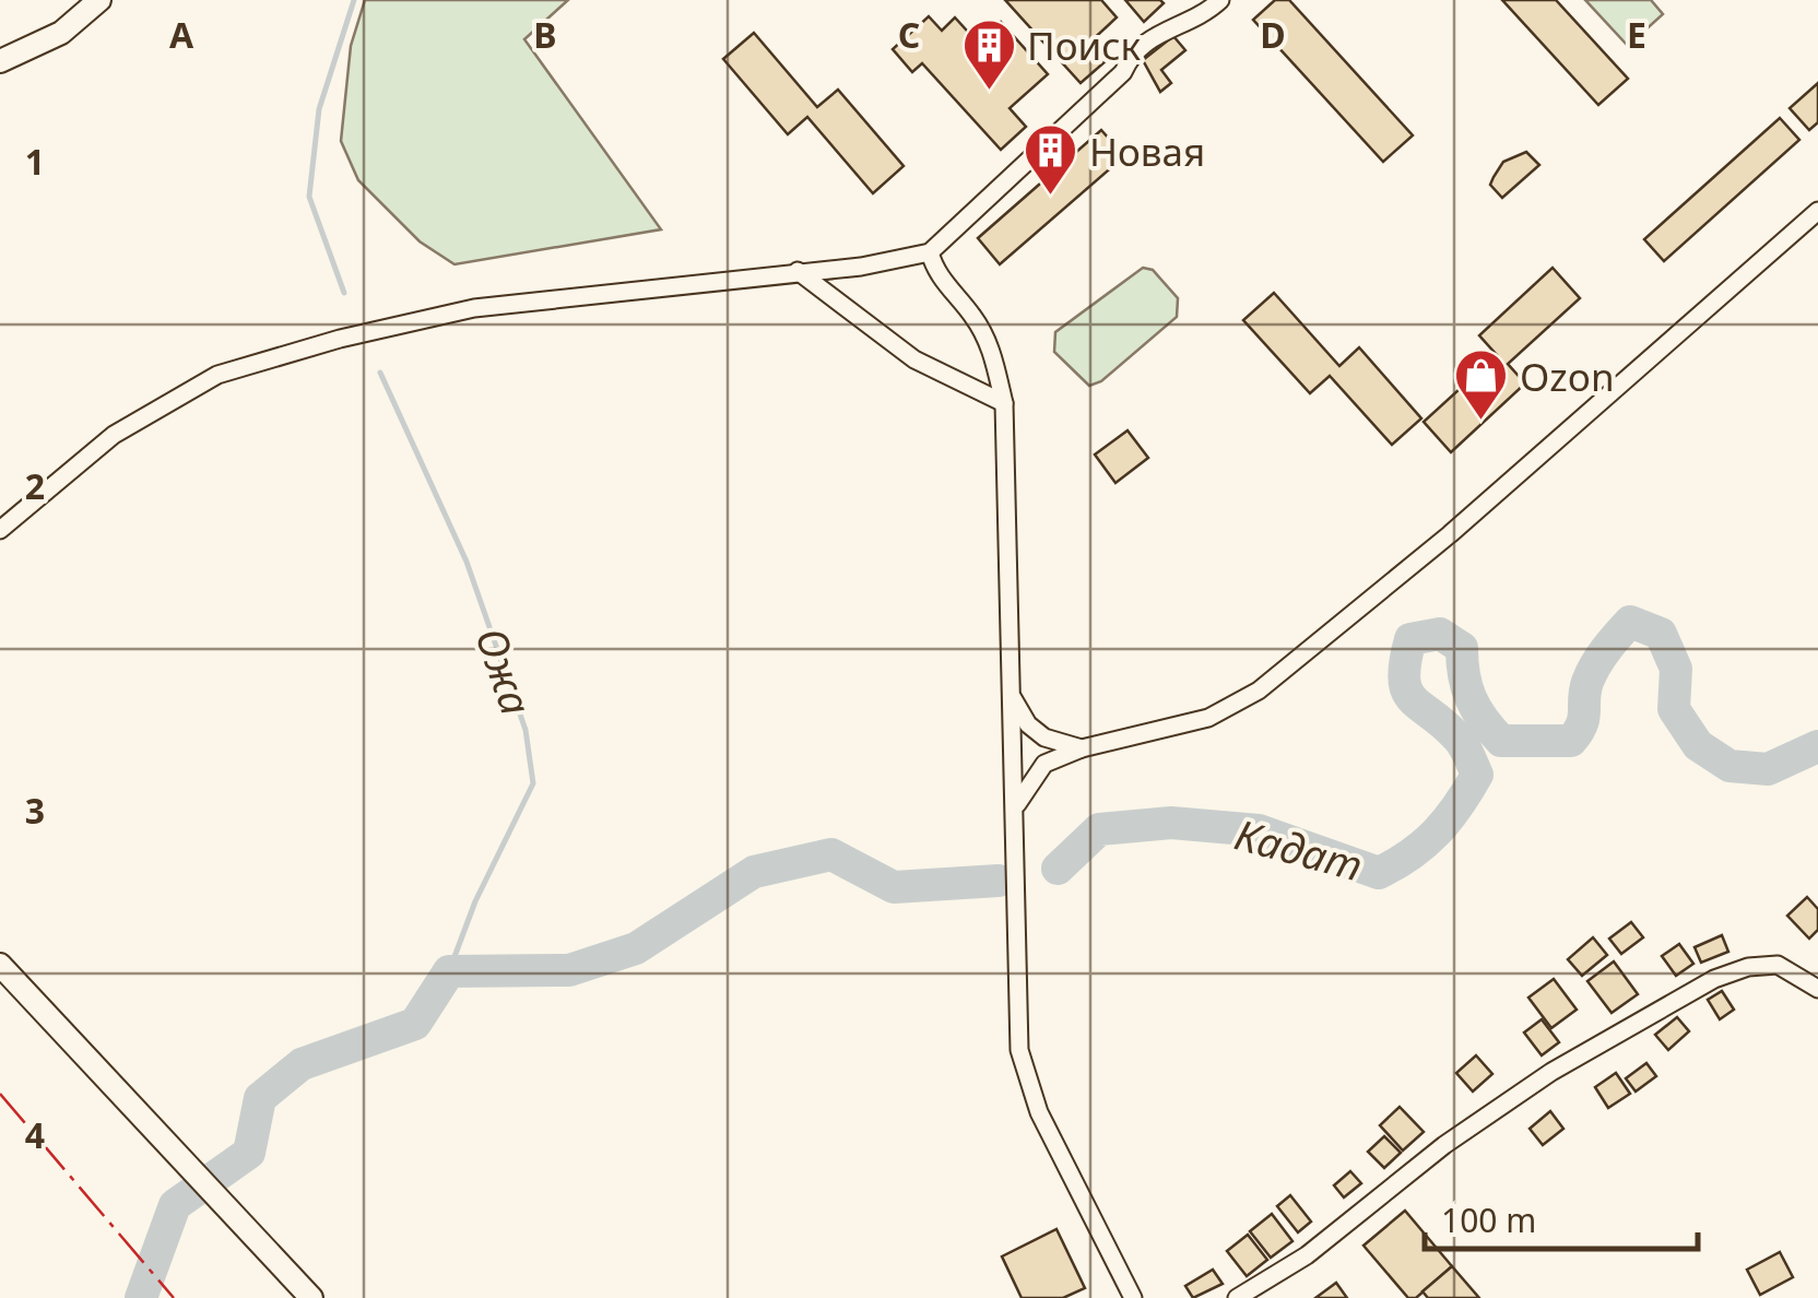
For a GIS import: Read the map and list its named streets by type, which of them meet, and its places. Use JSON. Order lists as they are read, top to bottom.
{
  "water": ["Ожа", "Кадат"],
  "places": {
    "building": ["Поиск", "Новая"],
    "shop": ["Ozon"]
  },
  "scale_bar": "100 m",
  "grid": {
    "columns": [
      "A",
      "B",
      "C",
      "D",
      "E"
    ],
    "rows": [
      "1",
      "2",
      "3",
      "4"
    ]
  }
}
